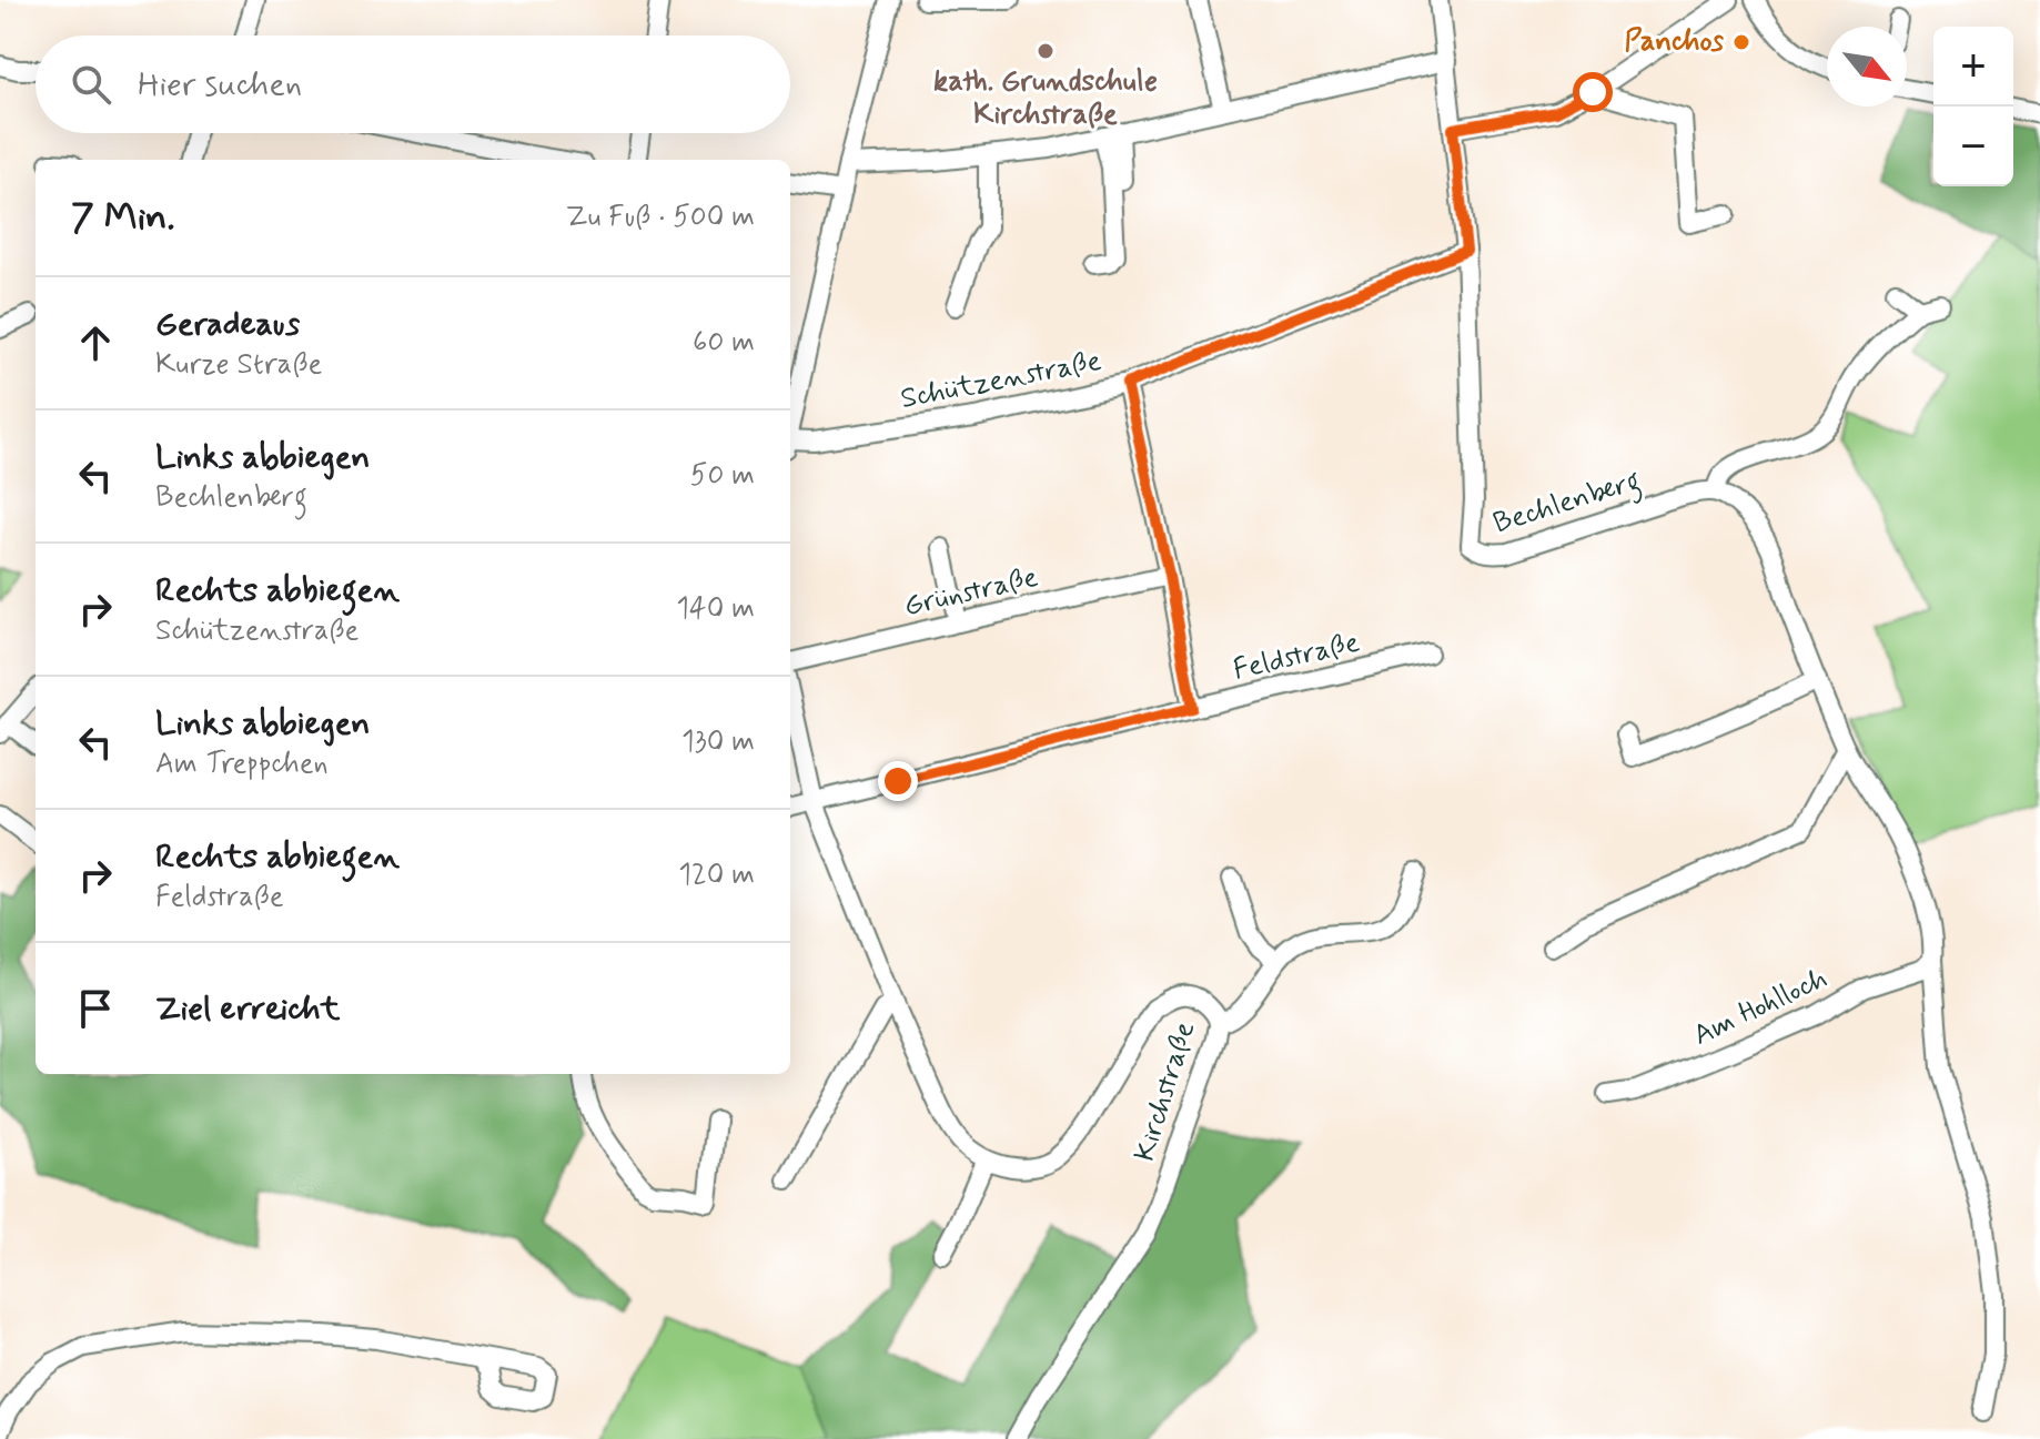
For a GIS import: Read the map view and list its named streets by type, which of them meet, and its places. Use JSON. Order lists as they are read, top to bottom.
{
  "streets": {
    "street": [
      "Schützenstraße",
      "Bechlenberg",
      "Grünstraße",
      "Feldstraße",
      "Am Hohlloch",
      "Kirchstraße"
    ]
  },
  "crossings": [
    ["Schützenstraße", "Bechlenberg"]
  ],
  "places": ["Panchos", "kath. Grundschule Kirchstraße"],
  "north": "bottom right",
  "page": {
    "map_buttons": ["+", "−"],
    "search": "Hier suchen",
    "heading": ["7 Min.", "Zu Fuß · 500 m"],
    "list": [
      ["Geradeaus", "Kurze Straße", "60 m"],
      ["Links abbiegen", "Bechlenberg", "50 m"],
      ["Rechts abbiegen", "Schützenstraße", "140 m"],
      ["Links abbiegen", "Am Treppchen", "130 m"],
      ["Rechts abbiegen", "Feldstraße", "120 m"],
      "Ziel erreicht"
    ]
  }
}
